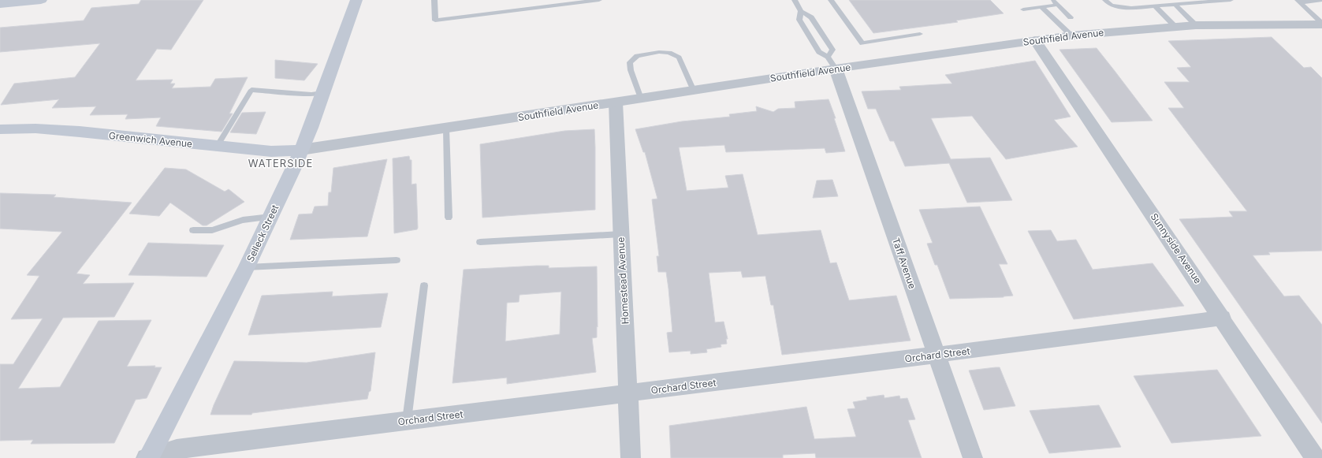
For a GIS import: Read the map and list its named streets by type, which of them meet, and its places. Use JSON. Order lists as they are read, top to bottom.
{
  "streets": {
    "main road": ["Greenwich Avenue", "Selleck Street"],
    "street": [
      "Southfield Avenue",
      "Sunnyside Avenue",
      "Taff Avenue",
      "Homestead Avenue",
      "Orchard Street"
    ]
  },
  "crossings": [
    ["Southfield Avenue", "Greenwich Avenue"],
    ["Southfield Avenue", "Selleck Street"],
    ["Southfield Avenue", "Sunnyside Avenue"],
    ["Southfield Avenue", "Taff Avenue"],
    ["Southfield Avenue", "Homestead Avenue"],
    ["Greenwich Avenue", "Selleck Street"],
    ["Selleck Street", "Orchard Street"],
    ["Sunnyside Avenue", "Orchard Street"],
    ["Taff Avenue", "Orchard Street"],
    ["Homestead Avenue", "Orchard Street"]
  ],
  "districts": ["WATERSIDE"]
}
